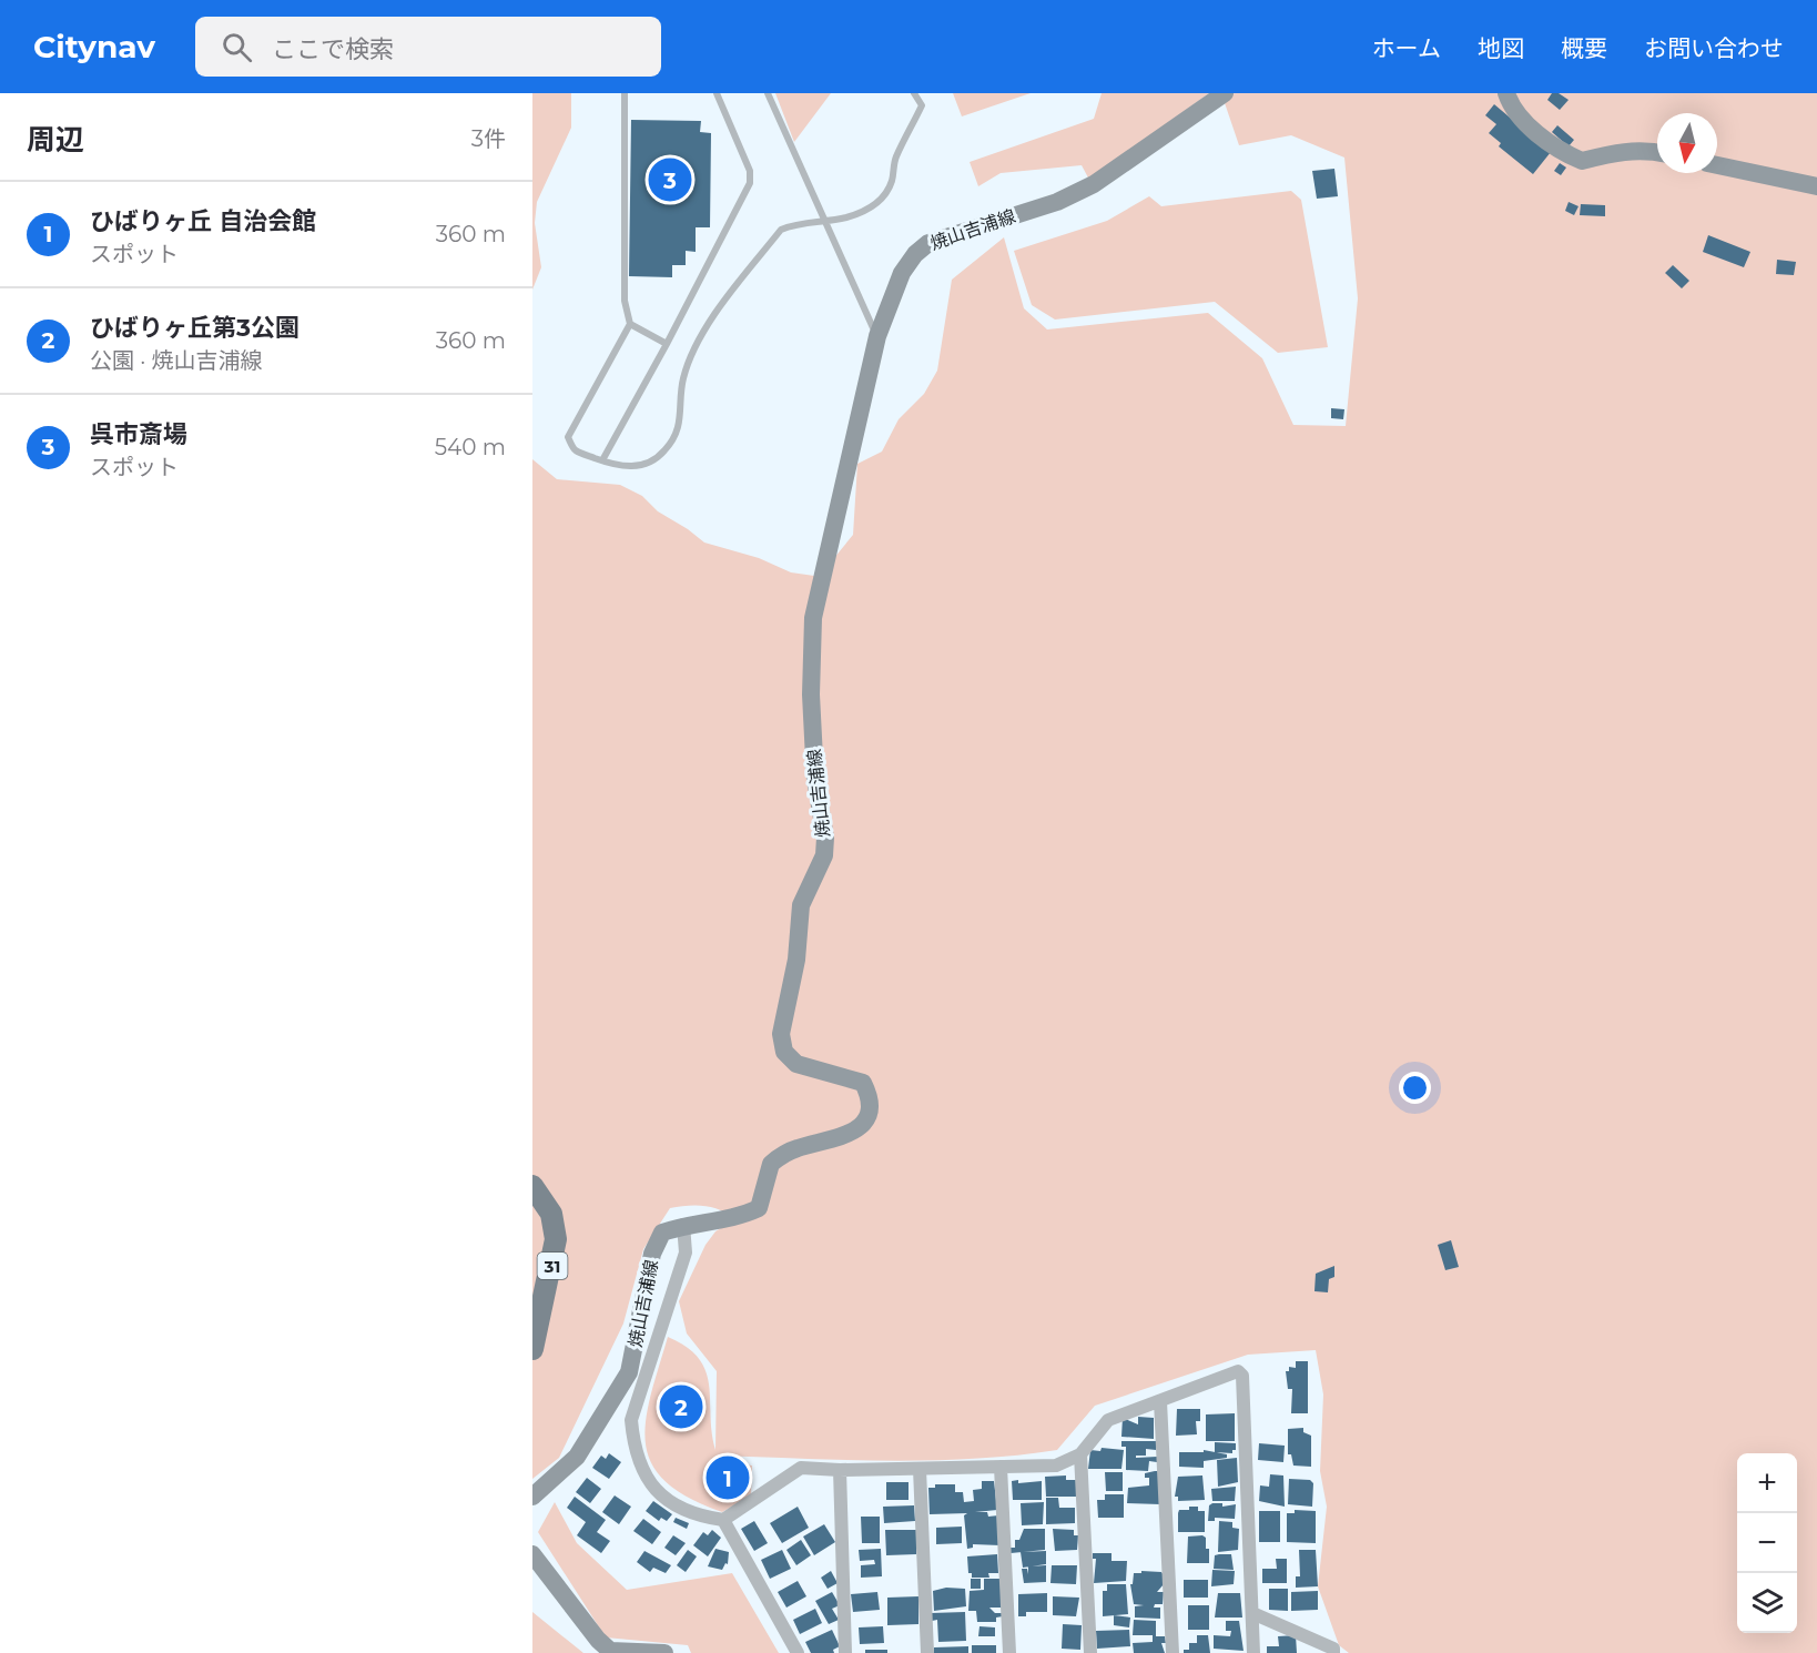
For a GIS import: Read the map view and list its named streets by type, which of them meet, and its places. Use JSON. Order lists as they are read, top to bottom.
{
  "streets": {
    "main road": ["焼山吉浦線", "31"]
  },
  "north": "bottom",
  "page": {
    "header": "Citynav",
    "search": "ここで検索",
    "nav": [
      "ホーム",
      "地図",
      "概要",
      "お問い合わせ"
    ],
    "heading": ["周辺", "3件"],
    "pins": ["3", "2", "1"],
    "list": [
      {
        "mark": "1",
        "name": "ひばりヶ丘 自治会館",
        "note": "スポット",
        "value": "360 m"
      },
      {
        "mark": "2",
        "name": "ひばりヶ丘第3公園",
        "note": "公園 · 焼山吉浦線",
        "value": "360 m"
      },
      {
        "mark": "3",
        "name": "呉市斎場",
        "note": "スポット",
        "value": "540 m"
      }
    ],
    "map_buttons": ["+", "−"]
  }
}
